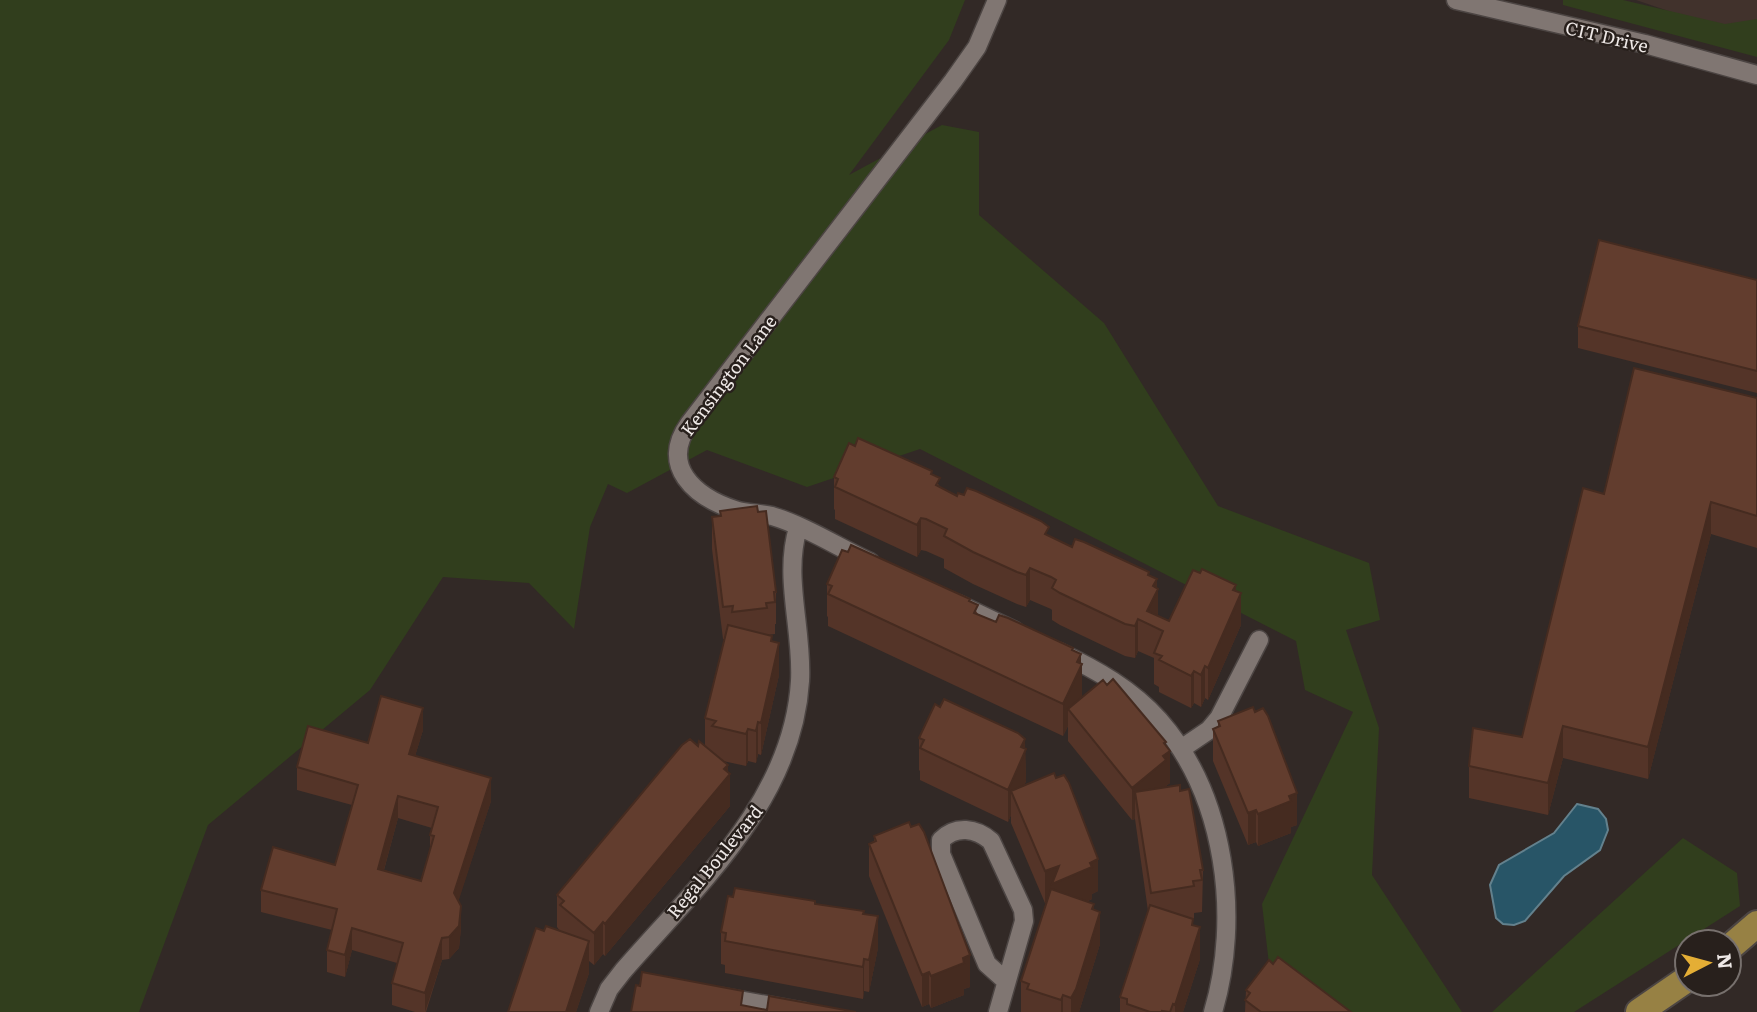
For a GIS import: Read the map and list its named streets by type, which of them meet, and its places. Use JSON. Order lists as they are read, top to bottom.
{
  "streets": {
    "street": ["CIT Drive", "Kensington Lane", "Regal Boulevard"]
  },
  "crossings": [
    ["Kensington Lane", "Regal Boulevard"]
  ],
  "north": "right"
}
